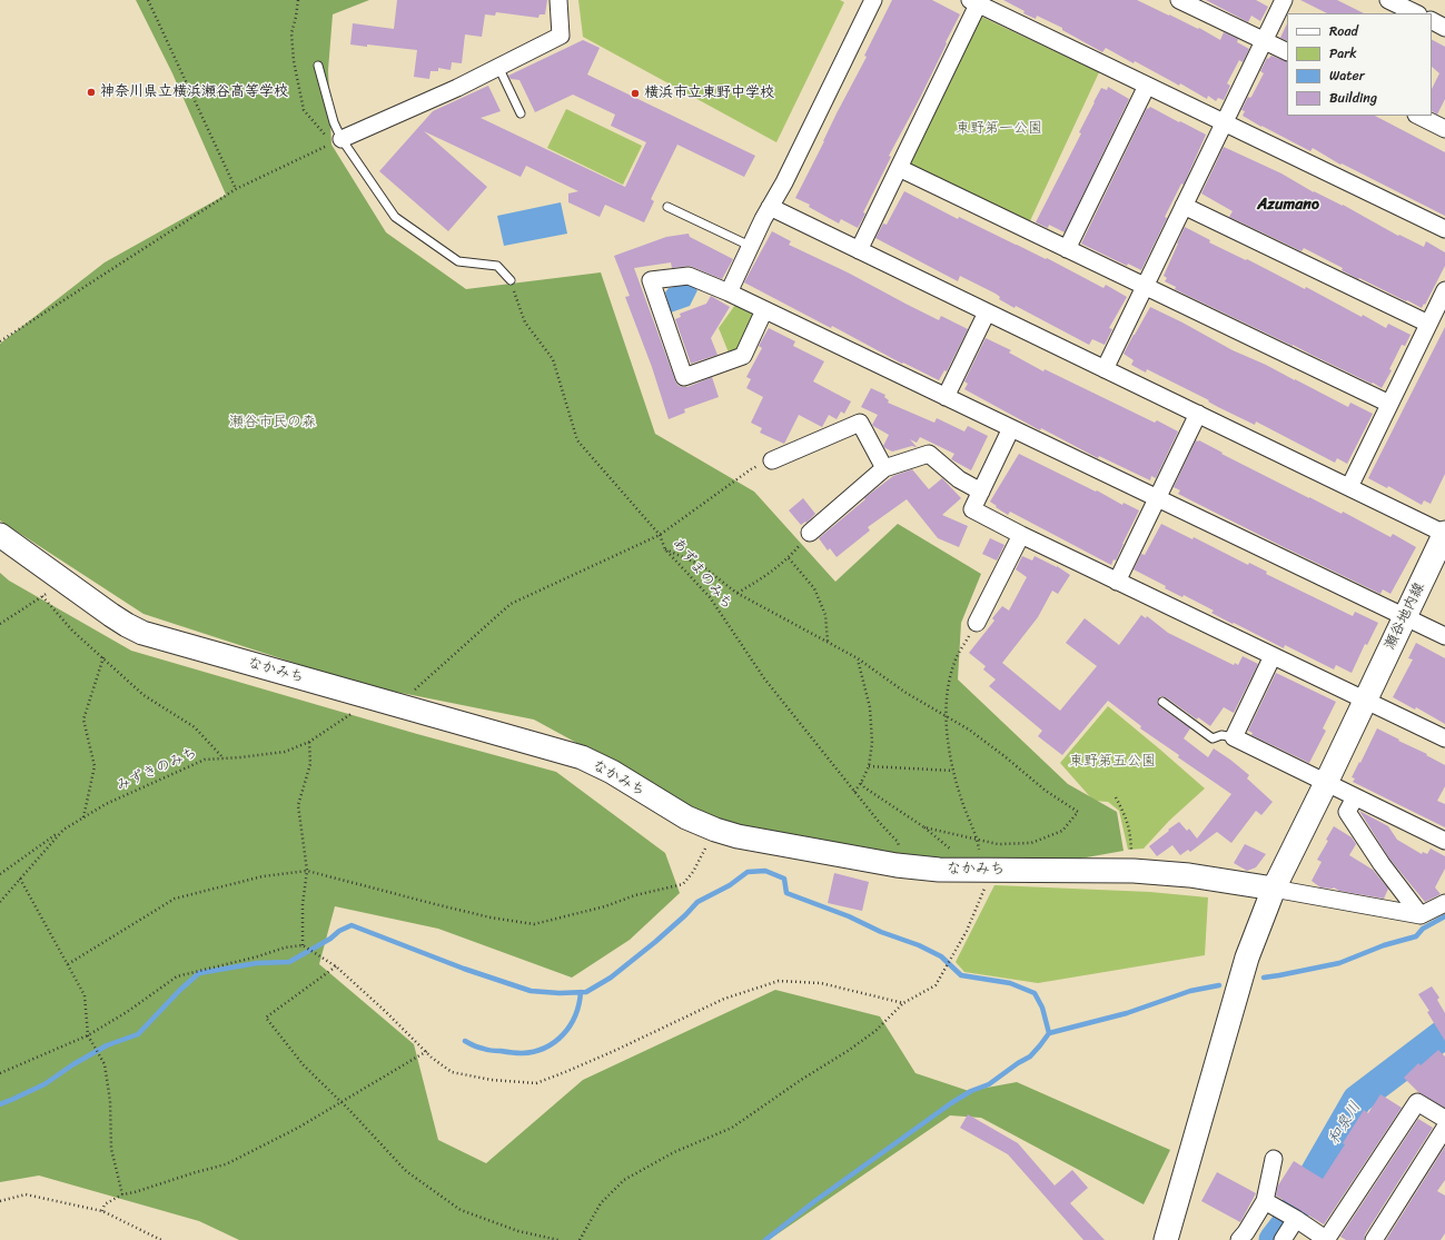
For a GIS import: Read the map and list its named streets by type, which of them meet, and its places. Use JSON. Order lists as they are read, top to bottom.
{
  "streets": {
    "street": ["瀬谷地内線", "なかみち"],
    "path": ["あずまのみち", "みずきのみち"]
  },
  "crossings": [
    ["あずまのみち", "なかみち"],
    ["瀬谷地内線", "なかみち"],
    ["なかみち", "みずきのみち"]
  ],
  "districts": ["Azumano"],
  "water": ["和泉川"],
  "parks": ["東野第一公園", "瀬谷市民の森", "東野第五公園"],
  "places": ["神奈川県立横浜瀬谷高等学校", "横浜市立東野中学校"],
  "legend": [
    "Road",
    "Park",
    "Water",
    "Building"
  ]
}
